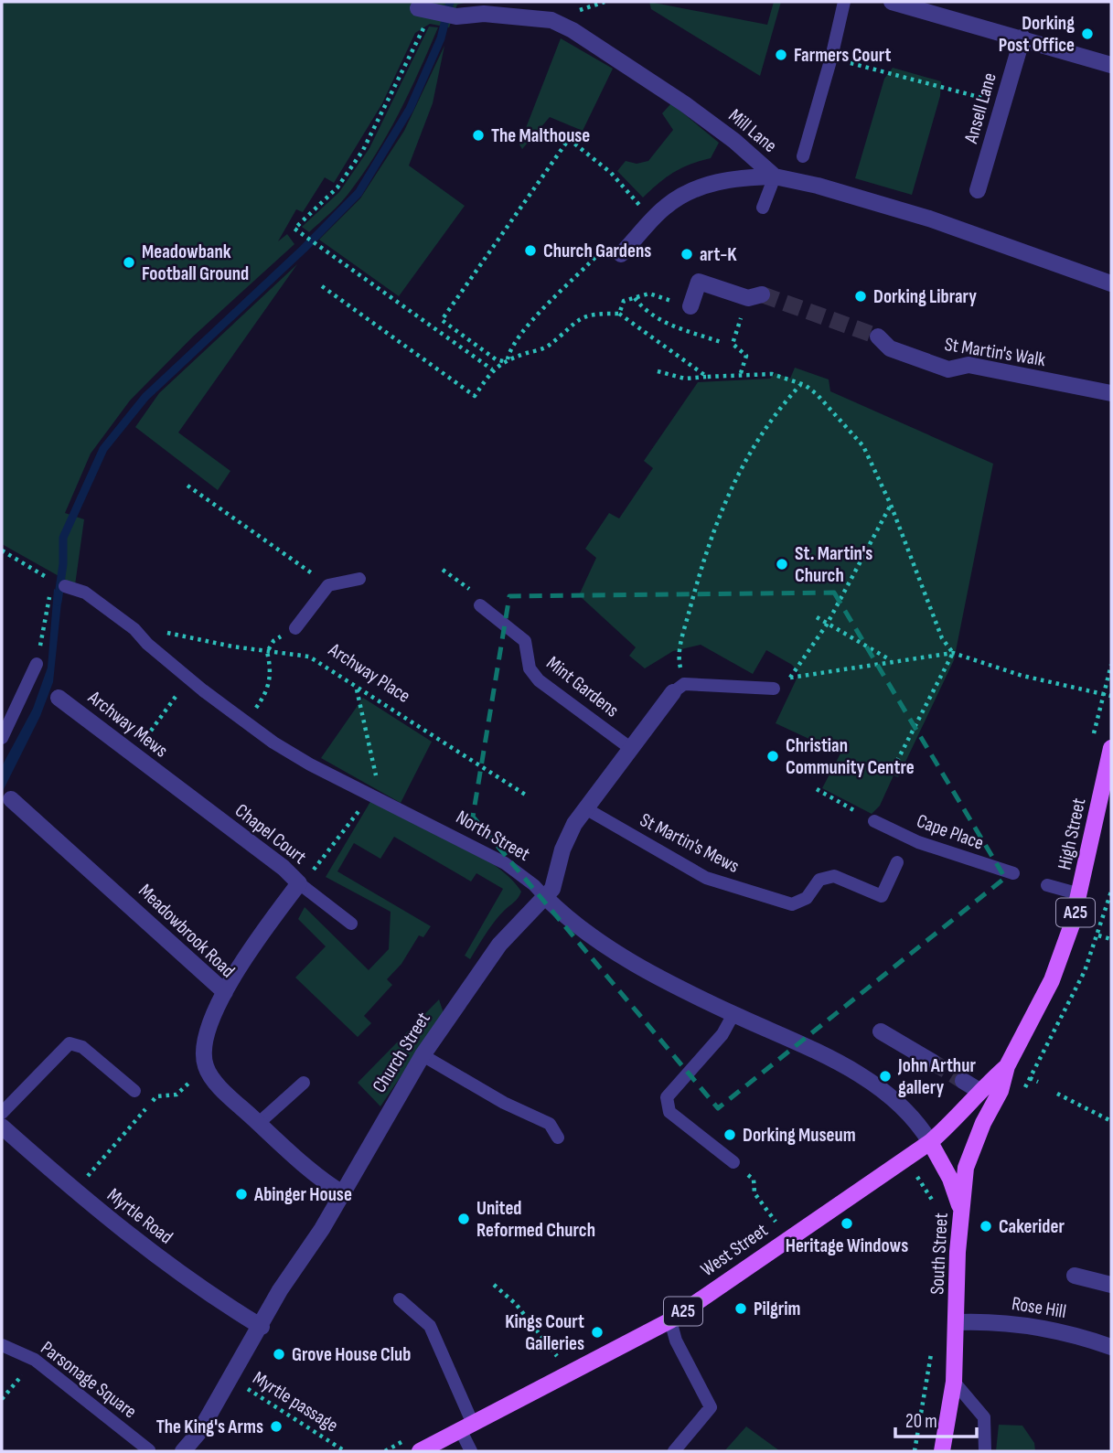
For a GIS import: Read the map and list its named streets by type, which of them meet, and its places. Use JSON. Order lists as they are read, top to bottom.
{
  "streets": {
    "main road": [
      "High Street",
      "A25",
      "West Street",
      "South Street"
    ],
    "street": [
      "Ansell Lane",
      "Mill Lane",
      "St Martin's Walk",
      "Archway Mews",
      "Chapel Court",
      "North Street",
      "Meadowbrook Road",
      "Church Street",
      "Myrtle Road",
      "Rose Hill"
    ],
    "lane": [
      "Mint Gardens",
      "Cape Place",
      "St Martin's Mews",
      "Parsonage Square"
    ],
    "path": ["Archway Place", "Myrtle passage"]
  },
  "crossings": [
    ["Archway Place", "North Street"],
    ["Mint Gardens", "Church Street"],
    ["Archway Mews", "Chapel Court"],
    ["Chapel Court", "Meadowbrook Road"],
    ["High Street", "West Street"],
    ["High Street", "South Street"],
    ["North Street", "A25"],
    ["North Street", "Church Street"],
    ["North Street", "West Street"],
    ["St Martin's Mews", "Church Street"],
    ["A25", "West Street"],
    ["A25", "South Street"],
    ["Church Street", "Myrtle Road"],
    ["Church Street", "Myrtle passage"],
    ["West Street", "South Street"],
    ["South Street", "Rose Hill"]
  ],
  "places": [
    "Dorking Post Office",
    "Farmers Court",
    "The Malthouse",
    "Church Gardens",
    "art-K",
    "Meadowbank Football Ground",
    "Dorking Library",
    "St. Martin's Church",
    "Christian Community Centre",
    "John Arthur gallery",
    "Dorking Museum",
    "Abinger House",
    "United Reformed Church",
    "Heritage Windows",
    "Cakerider",
    "Pilgrim",
    "Kings Court Galleries",
    "Grove House Club",
    "The King's Arms"
  ],
  "scale_bar": "20 m"
}
